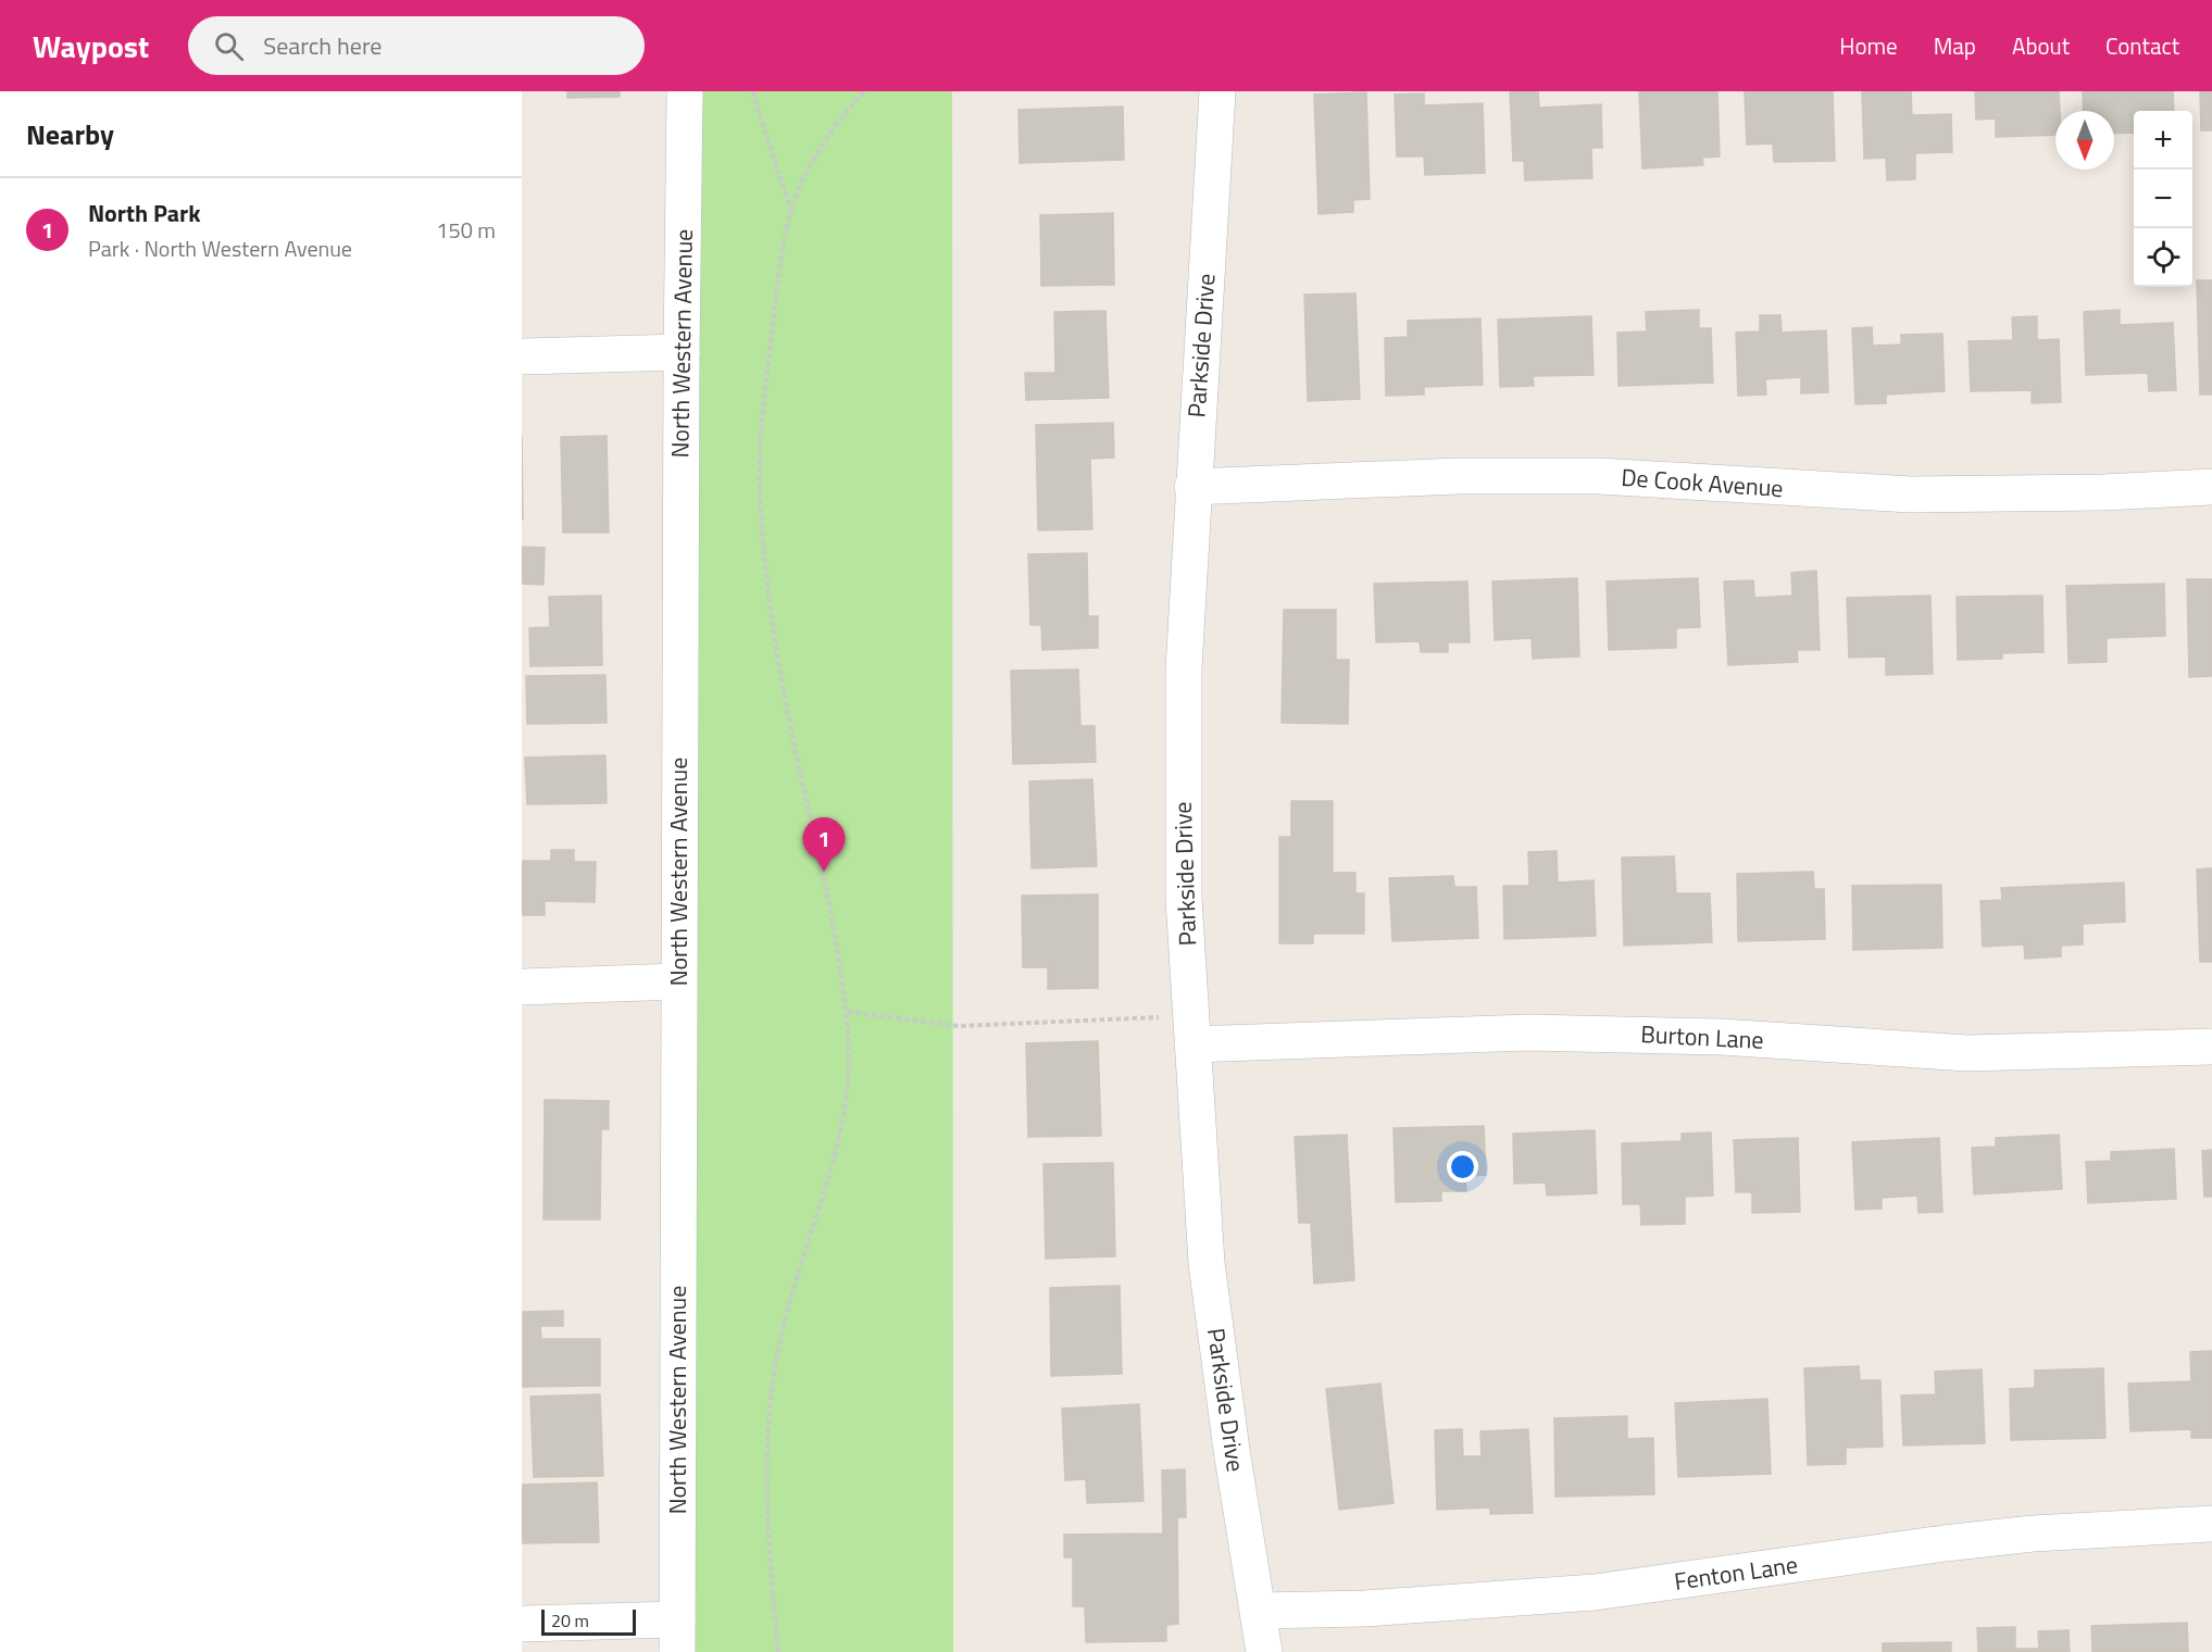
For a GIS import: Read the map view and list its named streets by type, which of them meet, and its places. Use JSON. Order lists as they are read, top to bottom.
{
  "streets": {
    "street": [
      "North Western Avenue",
      "Parkside Drive",
      "De Cook Avenue",
      "Burton Lane",
      "Fenton Lane"
    ]
  },
  "crossings": [
    ["Parkside Drive", "De Cook Avenue"],
    ["Parkside Drive", "Burton Lane"],
    ["Parkside Drive", "Fenton Lane"]
  ],
  "scale_bar": "20 m",
  "north": "bottom",
  "page": {
    "header": "Waypost",
    "search": "Search here",
    "nav": [
      "Home",
      "Map",
      "About",
      "Contact"
    ],
    "heading": "Nearby",
    "map_buttons": ["+", "−"],
    "list": [
      {
        "mark": "1",
        "name": "North Park",
        "note": "Park · North Western Avenue",
        "value": "150 m"
      }
    ],
    "pins": "1",
    "scale": "20 m"
  }
}
